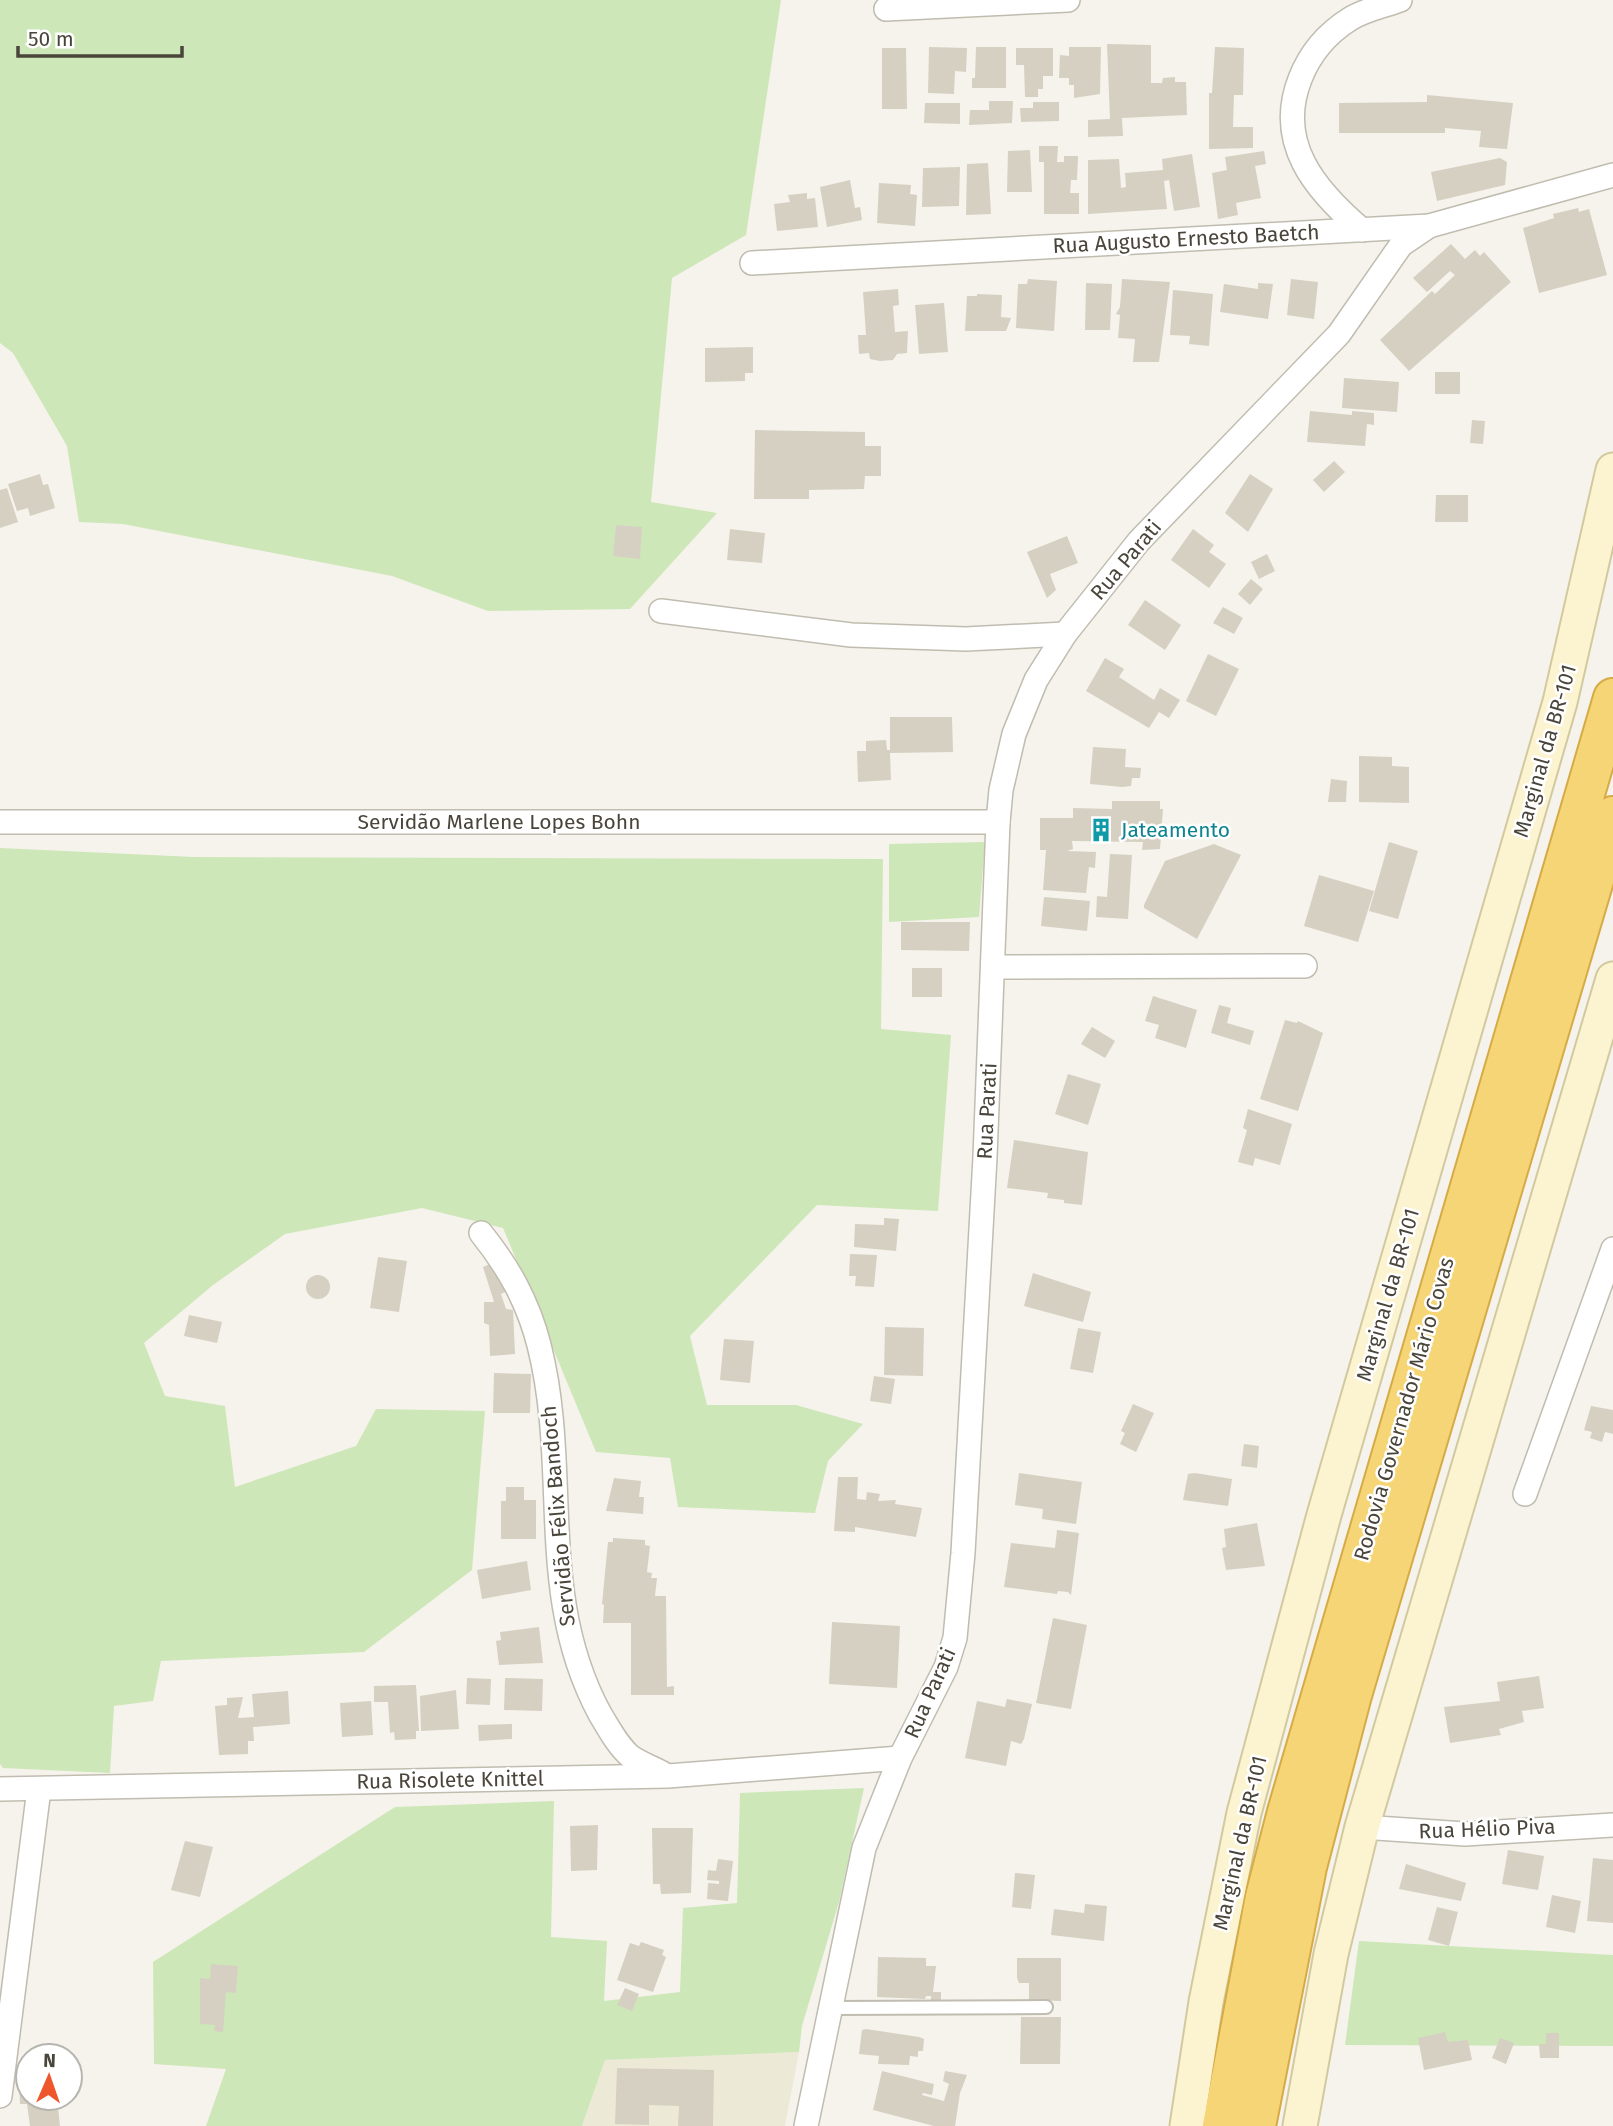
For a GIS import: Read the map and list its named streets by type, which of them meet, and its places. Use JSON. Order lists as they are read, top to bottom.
{
  "streets": {
    "highway": ["Rodovia Governador Mário Covas"],
    "main road": ["Marginal da BR-101"],
    "street": [
      "Rua Augusto Ernesto Baetch",
      "Rua Parati",
      "Servidão Marlene Lopes Bohn",
      "Servidão Félix Bandoch",
      "Rua Risolete Knittel",
      "Rua Hélio Piva"
    ]
  },
  "crossings": [
    ["Rua Augusto Ernesto Baetch", "Rua Parati"],
    ["Rua Parati", "Servidão Marlene Lopes Bohn"],
    ["Rua Parati", "Rua Risolete Knittel"],
    ["Servidão Félix Bandoch", "Rua Risolete Knittel"]
  ],
  "places": {
    "building": ["Jateamento"]
  },
  "scale_bar": "50 m",
  "north": "top"
}
